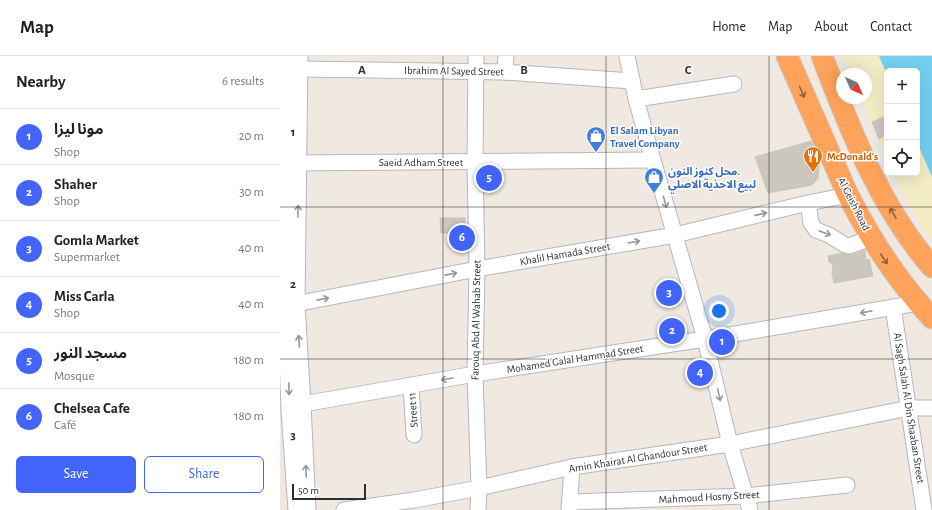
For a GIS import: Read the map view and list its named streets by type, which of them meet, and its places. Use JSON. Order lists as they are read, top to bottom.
{
  "streets": {
    "highway": ["Al Geish Road"],
    "street": [
      "Ibrahim Al Sayed Street",
      "Saeid Adham Street",
      "Khalil Hamada Street",
      "Farouq Abd Al Wahab Street",
      "Mohamed Galal Hammad Street",
      "Al Sagh Salah Al Din Shaaban Street",
      "Street 11",
      "Amin Khairat Al Ghandour Street",
      "Mahmoud Hosny Street"
    ]
  },
  "crossings": [
    ["Ibrahim Al Sayed Street", "Farouq Abd Al Wahab Street"],
    ["Saeid Adham Street", "Farouq Abd Al Wahab Street"],
    ["Al Geish Road", "Khalil Hamada Street"],
    ["Al Geish Road", "Mohamed Galal Hammad Street"],
    ["Khalil Hamada Street", "Farouq Abd Al Wahab Street"],
    ["Farouq Abd Al Wahab Street", "Mohamed Galal Hammad Street"],
    ["Farouq Abd Al Wahab Street", "Amin Khairat Al Ghandour Street"],
    ["Mohamed Galal Hammad Street", "Al Sagh Salah Al Din Shaaban Street"],
    ["Mohamed Galal Hammad Street", "Street 11"],
    ["Al Sagh Salah Al Din Shaaban Street", "Amin Khairat Al Ghandour Street"]
  ],
  "one_way": ["Khalil Hamada Street", "Mohamed Galal Hammad Street"],
  "places": {
    "shop": ["El Salam Libyan Travel Company", "محل كنوز النون. لبيع الاحذية الاصلي"],
    "restaurant": ["McDonald's"]
  },
  "scale_bar": "50 m",
  "north": "bottom right",
  "page": {
    "header": "Map",
    "nav": [
      "Home",
      "Map",
      "About",
      "Contact"
    ],
    "heading": ["Nearby", "6 results"],
    "map_buttons": ["+", "−"],
    "list": [
      {
        "mark": "1",
        "name": "مونا ليزا",
        "note": "Shop",
        "value": "20 m"
      },
      {
        "mark": "2",
        "name": "Shaher",
        "note": "Shop",
        "value": "30 m"
      },
      {
        "mark": "3",
        "name": "Gomla Market",
        "note": "Supermarket",
        "value": "40 m"
      },
      {
        "mark": "4",
        "name": "Miss Carla",
        "note": "Shop",
        "value": "40 m"
      },
      {
        "mark": "5",
        "name": "مسجد النور",
        "note": "Mosque",
        "value": "180 m"
      },
      {
        "mark": "6",
        "name": "Chelsea Cafe",
        "note": "Café",
        "value": "180 m"
      }
    ],
    "pins": [
      "5",
      "6",
      "3",
      "2",
      "1",
      "4"
    ],
    "buttons": ["Save", "Share"],
    "scale": "50 m"
  },
  "grid": {
    "columns": ["A", "B", "C"],
    "rows": ["1", "2", "3"]
  }
}
